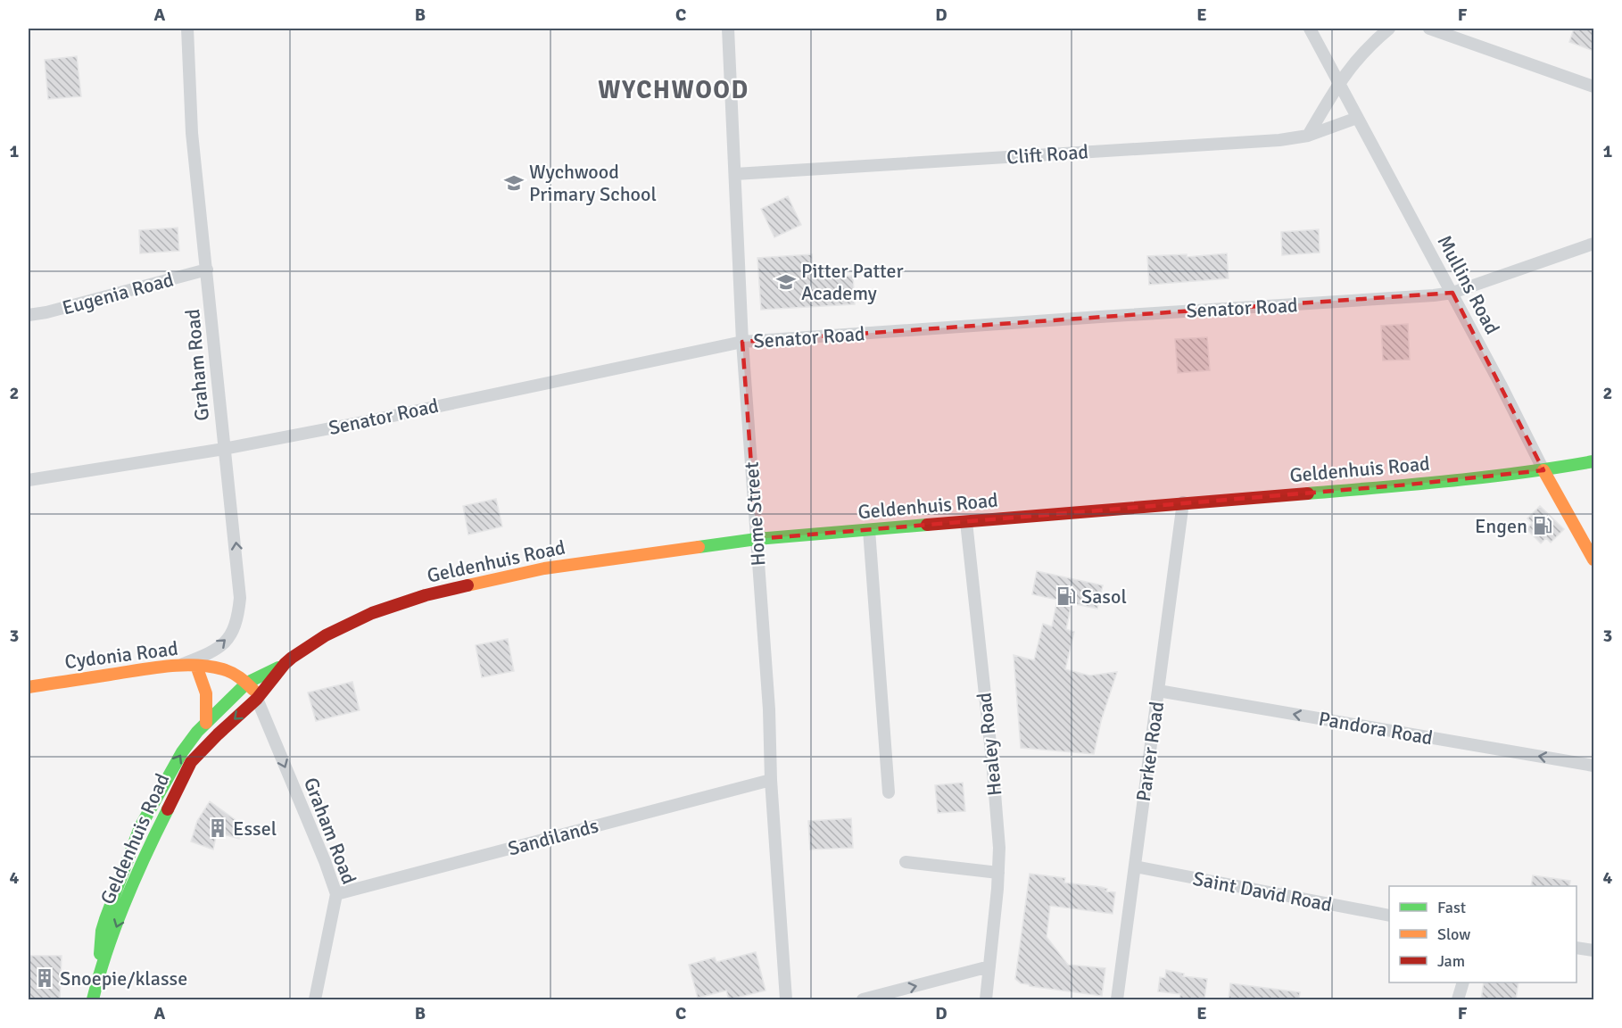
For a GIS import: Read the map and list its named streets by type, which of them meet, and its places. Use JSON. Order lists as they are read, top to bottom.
{
  "streets": {
    "main road": [
      "Mullins Road",
      "Graham Road",
      "Geldenhuis Road",
      "Cydonia Road"
    ],
    "street": [
      "Clift Road",
      "Eugenia Road",
      "Senator Road",
      "Home Street",
      "Pandora Road",
      "Healey Road",
      "Parker Road",
      "Sandilands",
      "Saint David Road"
    ]
  },
  "crossings": [
    ["Clift Road", "Mullins Road"],
    ["Clift Road", "Home Street"],
    ["Mullins Road", "Senator Road"],
    ["Mullins Road", "Geldenhuis Road"],
    ["Eugenia Road", "Graham Road"],
    ["Senator Road", "Graham Road"],
    ["Senator Road", "Home Street"],
    ["Graham Road", "Geldenhuis Road"],
    ["Graham Road", "Cydonia Road"],
    ["Graham Road", "Sandilands"],
    ["Geldenhuis Road", "Home Street"],
    ["Geldenhuis Road", "Cydonia Road"],
    ["Geldenhuis Road", "Healey Road"],
    ["Geldenhuis Road", "Parker Road"],
    ["Home Street", "Sandilands"],
    ["Pandora Road", "Parker Road"],
    ["Parker Road", "Saint David Road"]
  ],
  "one_way": ["Pandora Road"],
  "districts": ["WYCHWOOD"],
  "places": {
    "school or university": ["Wychwood Primary School", "Pitter Patter Academy"],
    "fuel station": ["Engen", "Sasol"],
    "building": ["Essel", "Snoepie/klasse"]
  },
  "legend": ["Fast", "Slow", "Jam"],
  "grid": {
    "columns": [
      "A",
      "B",
      "C",
      "D",
      "E",
      "F"
    ],
    "rows": [
      "1",
      "2",
      "3",
      "4"
    ]
  }
}
